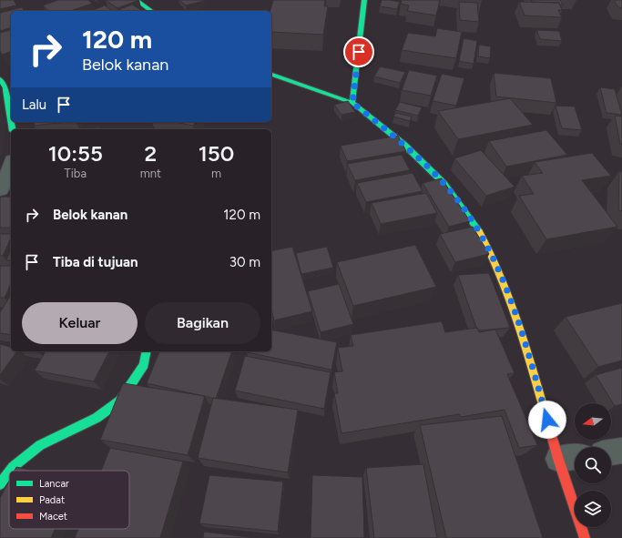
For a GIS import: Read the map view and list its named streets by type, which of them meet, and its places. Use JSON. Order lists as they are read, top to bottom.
{
  "legend": ["Lancar", "Padat", "Macet"],
  "north": "left",
  "page": {
    "turn": ["120 m", "Belok kanan"],
    "then": "Lalu",
    "eta": [
      "10:55",
      "Tiba",
      "2",
      "mnt",
      "150",
      "m"
    ],
    "list": [
      {
        "name": "Belok kanan",
        "value": "120 m"
      },
      {
        "name": "Tiba di tujuan",
        "value": "30 m"
      }
    ],
    "buttons": ["Keluar", "Bagikan"]
  }
}
